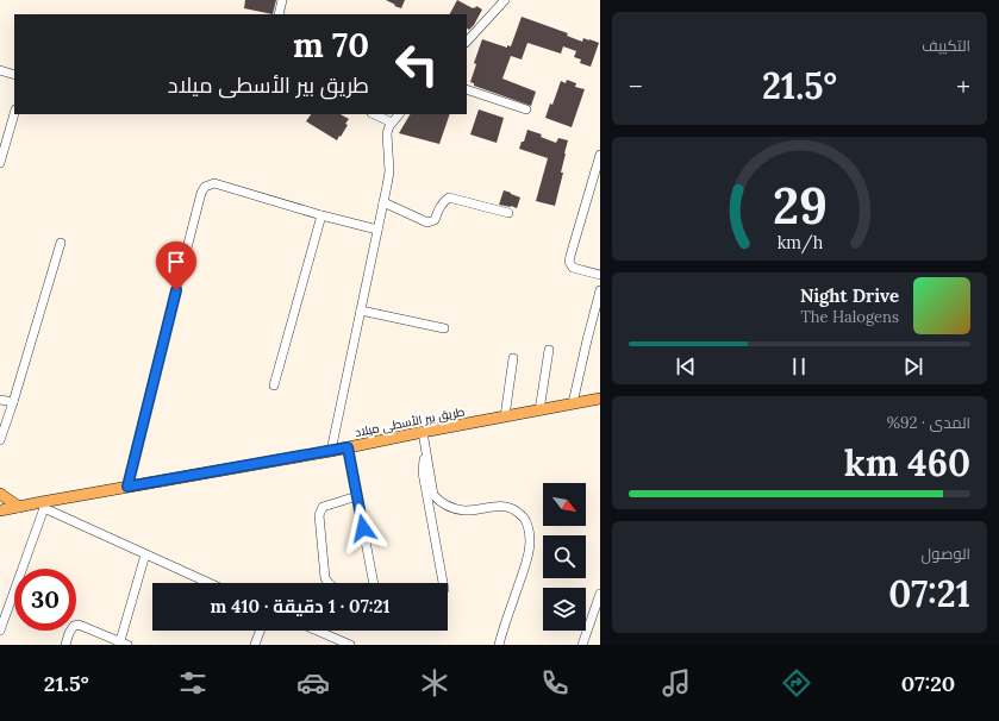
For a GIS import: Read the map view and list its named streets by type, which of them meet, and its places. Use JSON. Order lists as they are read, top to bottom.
{
  "streets": {
    "main road": ["طريق بير الأسطى ميلاد"]
  },
  "north": "bottom right",
  "page": {
    "tile": [
      "التكييف",
      ["المدى · 92%", "460 km"],
      ["الوصول", "07:21"]
    ],
    "turn": ["70 m", "طريق بير الأسطى ميلاد"],
    "heat": ["−", "21.5°", "+"],
    "song": ["Night Drive", "The Halogens"],
    "limit": "30",
    "trip": "07:21 · 1 دقيقة · 410 m",
    "tabs": ["07:20", "21.5°"],
    "gauge": ["29", "km/h"]
  }
}
